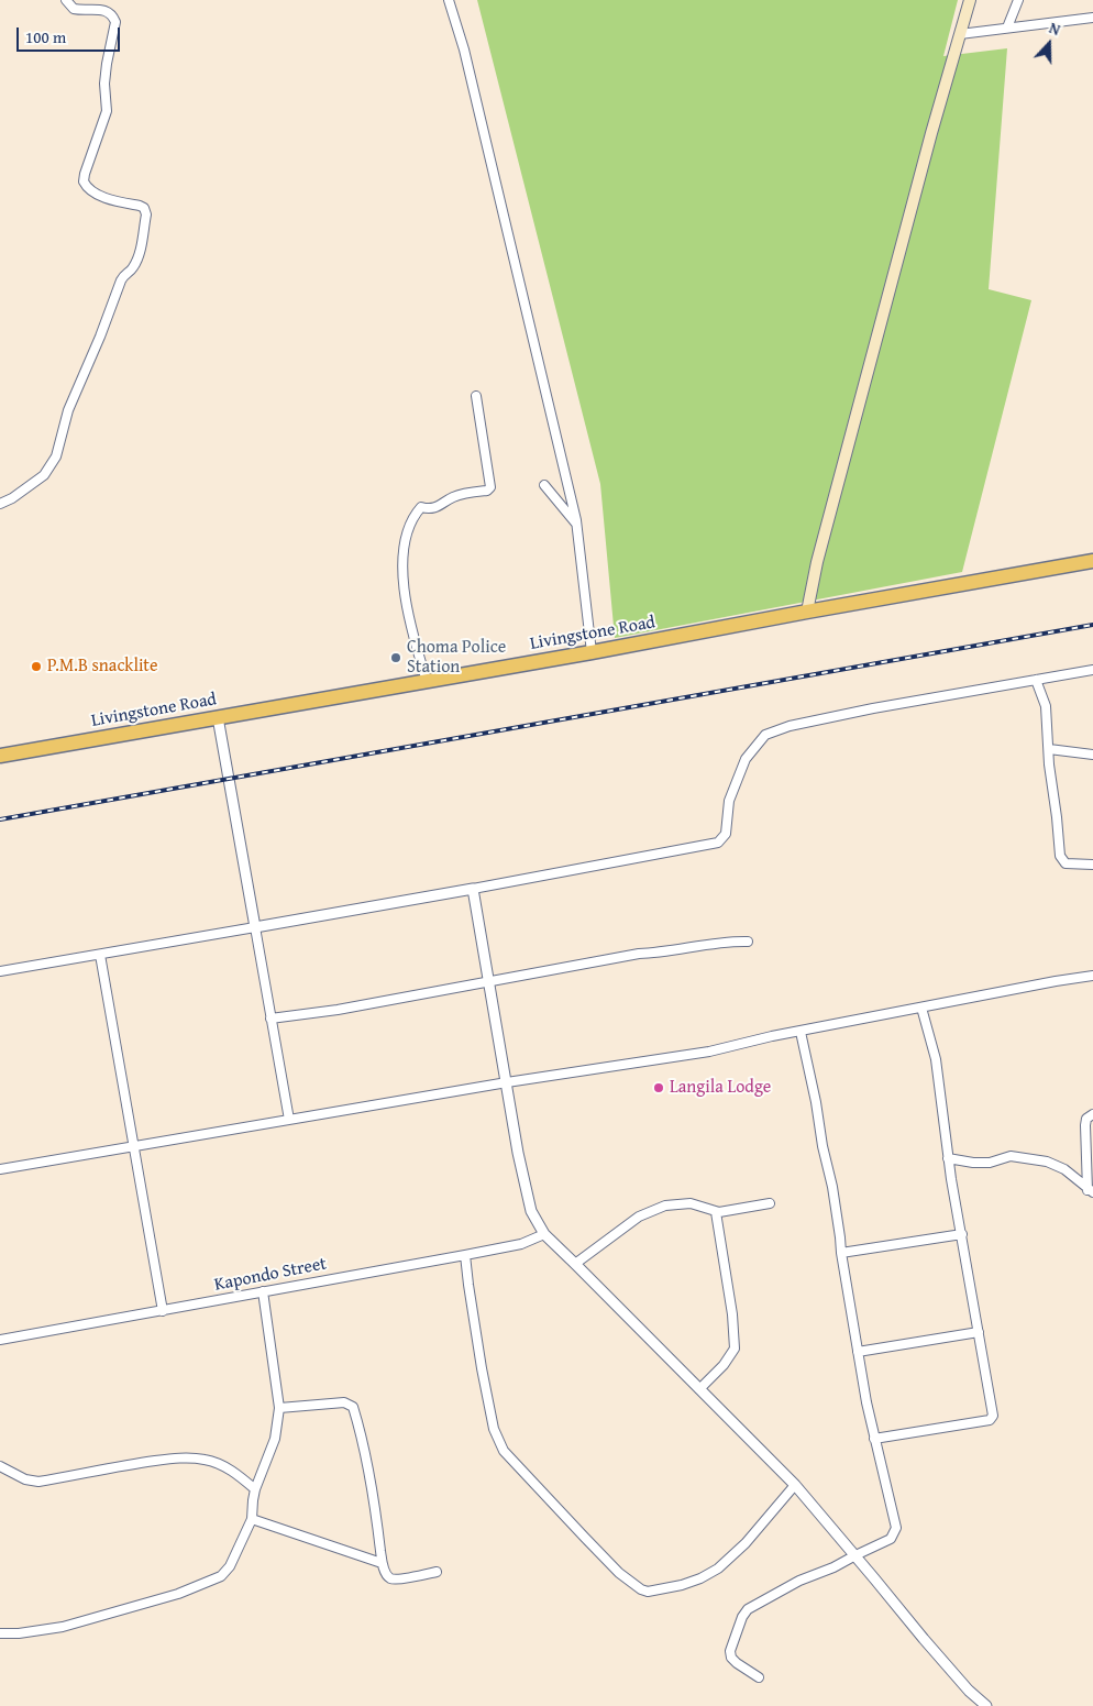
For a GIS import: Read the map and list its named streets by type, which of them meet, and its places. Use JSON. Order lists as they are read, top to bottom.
{
  "streets": {
    "highway": ["Livingstone Road"],
    "street": ["Kapondo Street"]
  },
  "places": ["Choma Police Station", "P.M.B snacklite", "Langila Lodge"],
  "scale_bar": "100 m",
  "north": "top"
}
